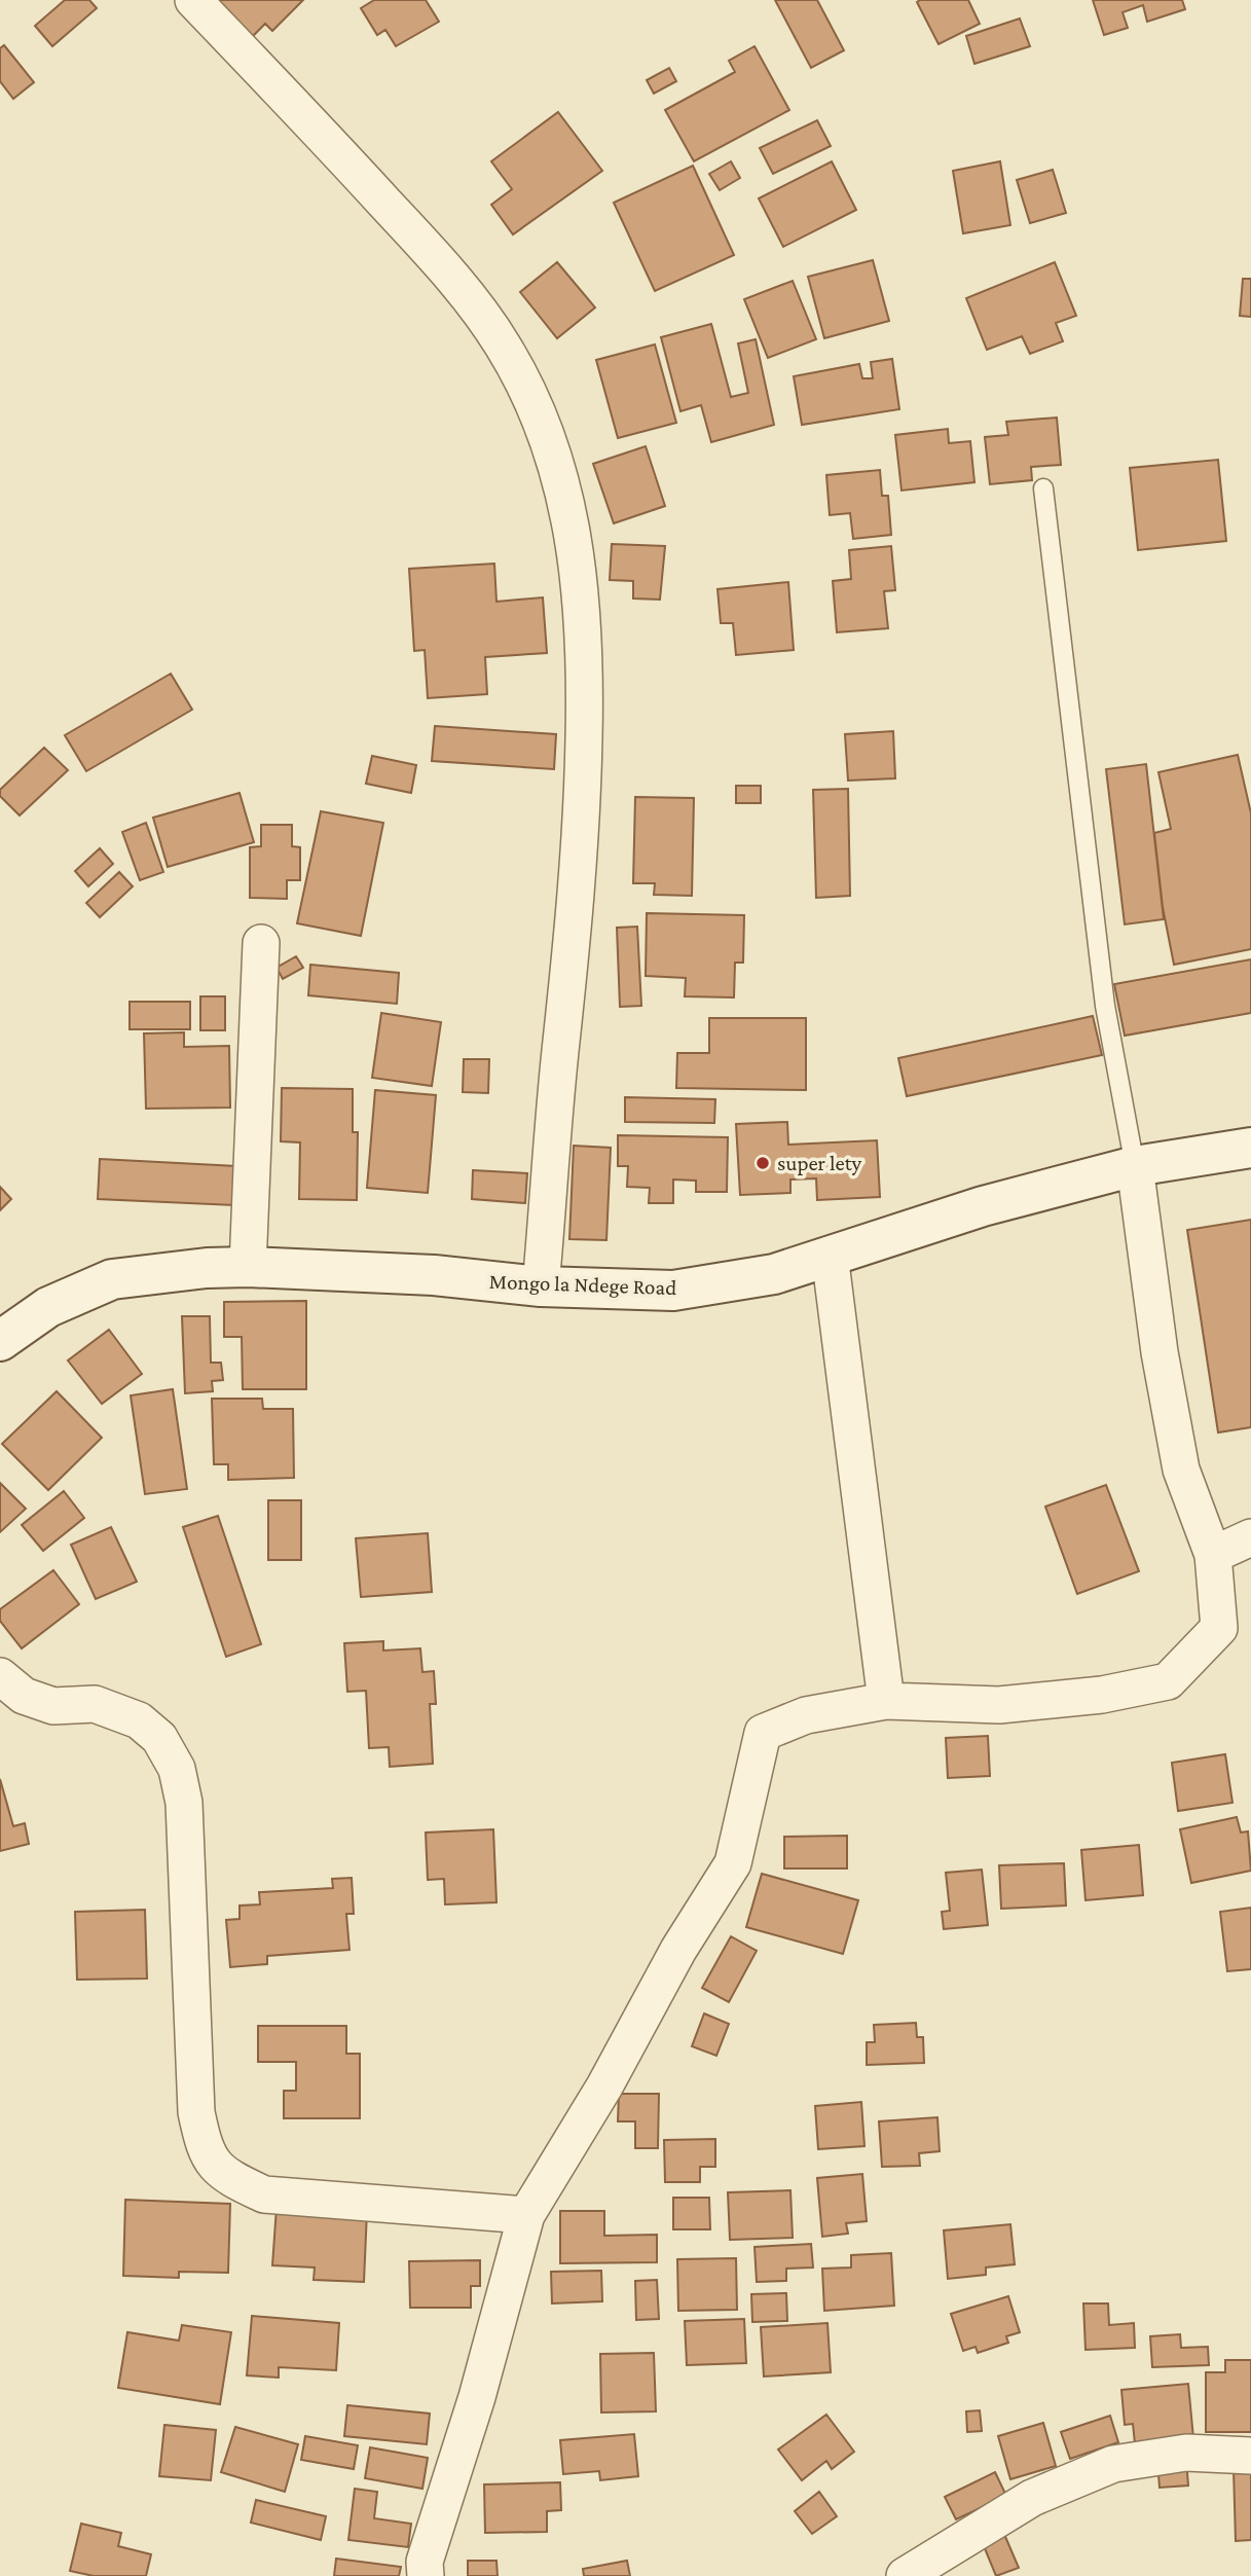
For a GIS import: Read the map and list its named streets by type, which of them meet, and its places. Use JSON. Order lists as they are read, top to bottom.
{
  "streets": {
    "street": ["Mongo la Ndege Road"]
  },
  "places": ["super lety"]
}
